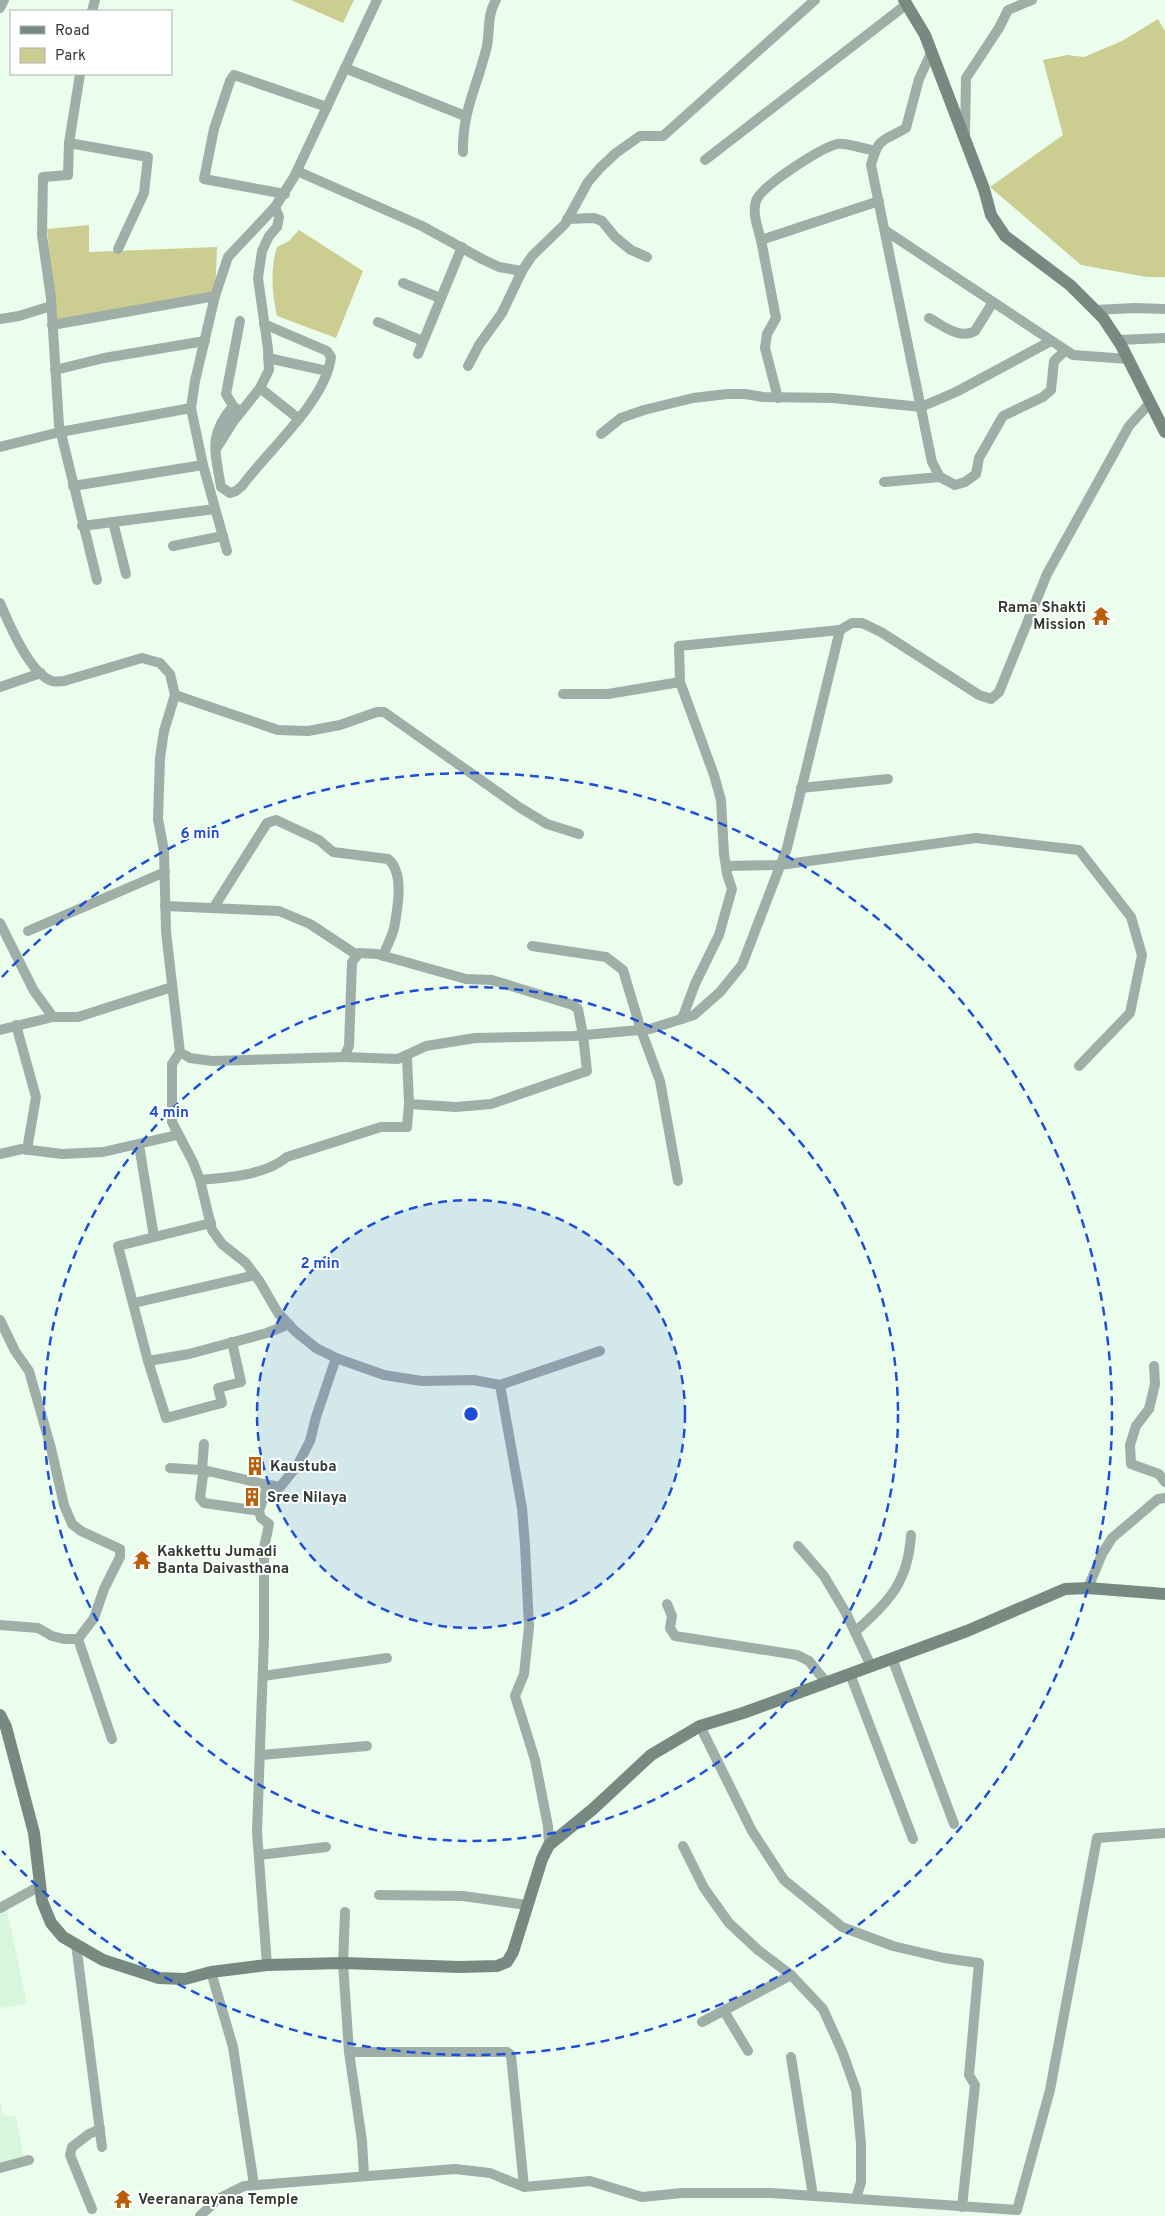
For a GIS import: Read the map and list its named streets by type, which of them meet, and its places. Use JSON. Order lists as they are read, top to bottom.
{
  "places": {
    "temple": ["Rama Shakti Mission", "Kakkettu Jumadi Banta Daivasthana", "Veeranarayana Temple"],
    "building": ["Kaustuba", "Sree Nilaya"]
  },
  "legend": ["Road", "Park"],
  "rings": ["6 min", "4 min", "2 min"]
}
